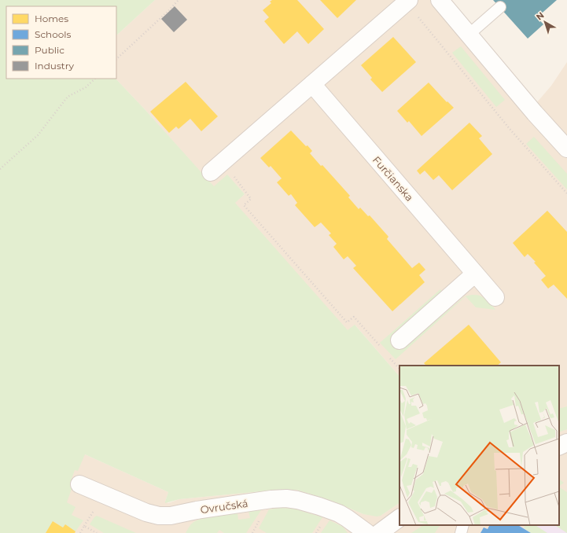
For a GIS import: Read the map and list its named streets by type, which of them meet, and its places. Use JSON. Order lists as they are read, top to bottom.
{
  "streets": {
    "street": ["Furčianska", "Ovručská"]
  },
  "legend": [
    "Homes",
    "Schools",
    "Public",
    "Industry"
  ],
  "north": "top left"
}
